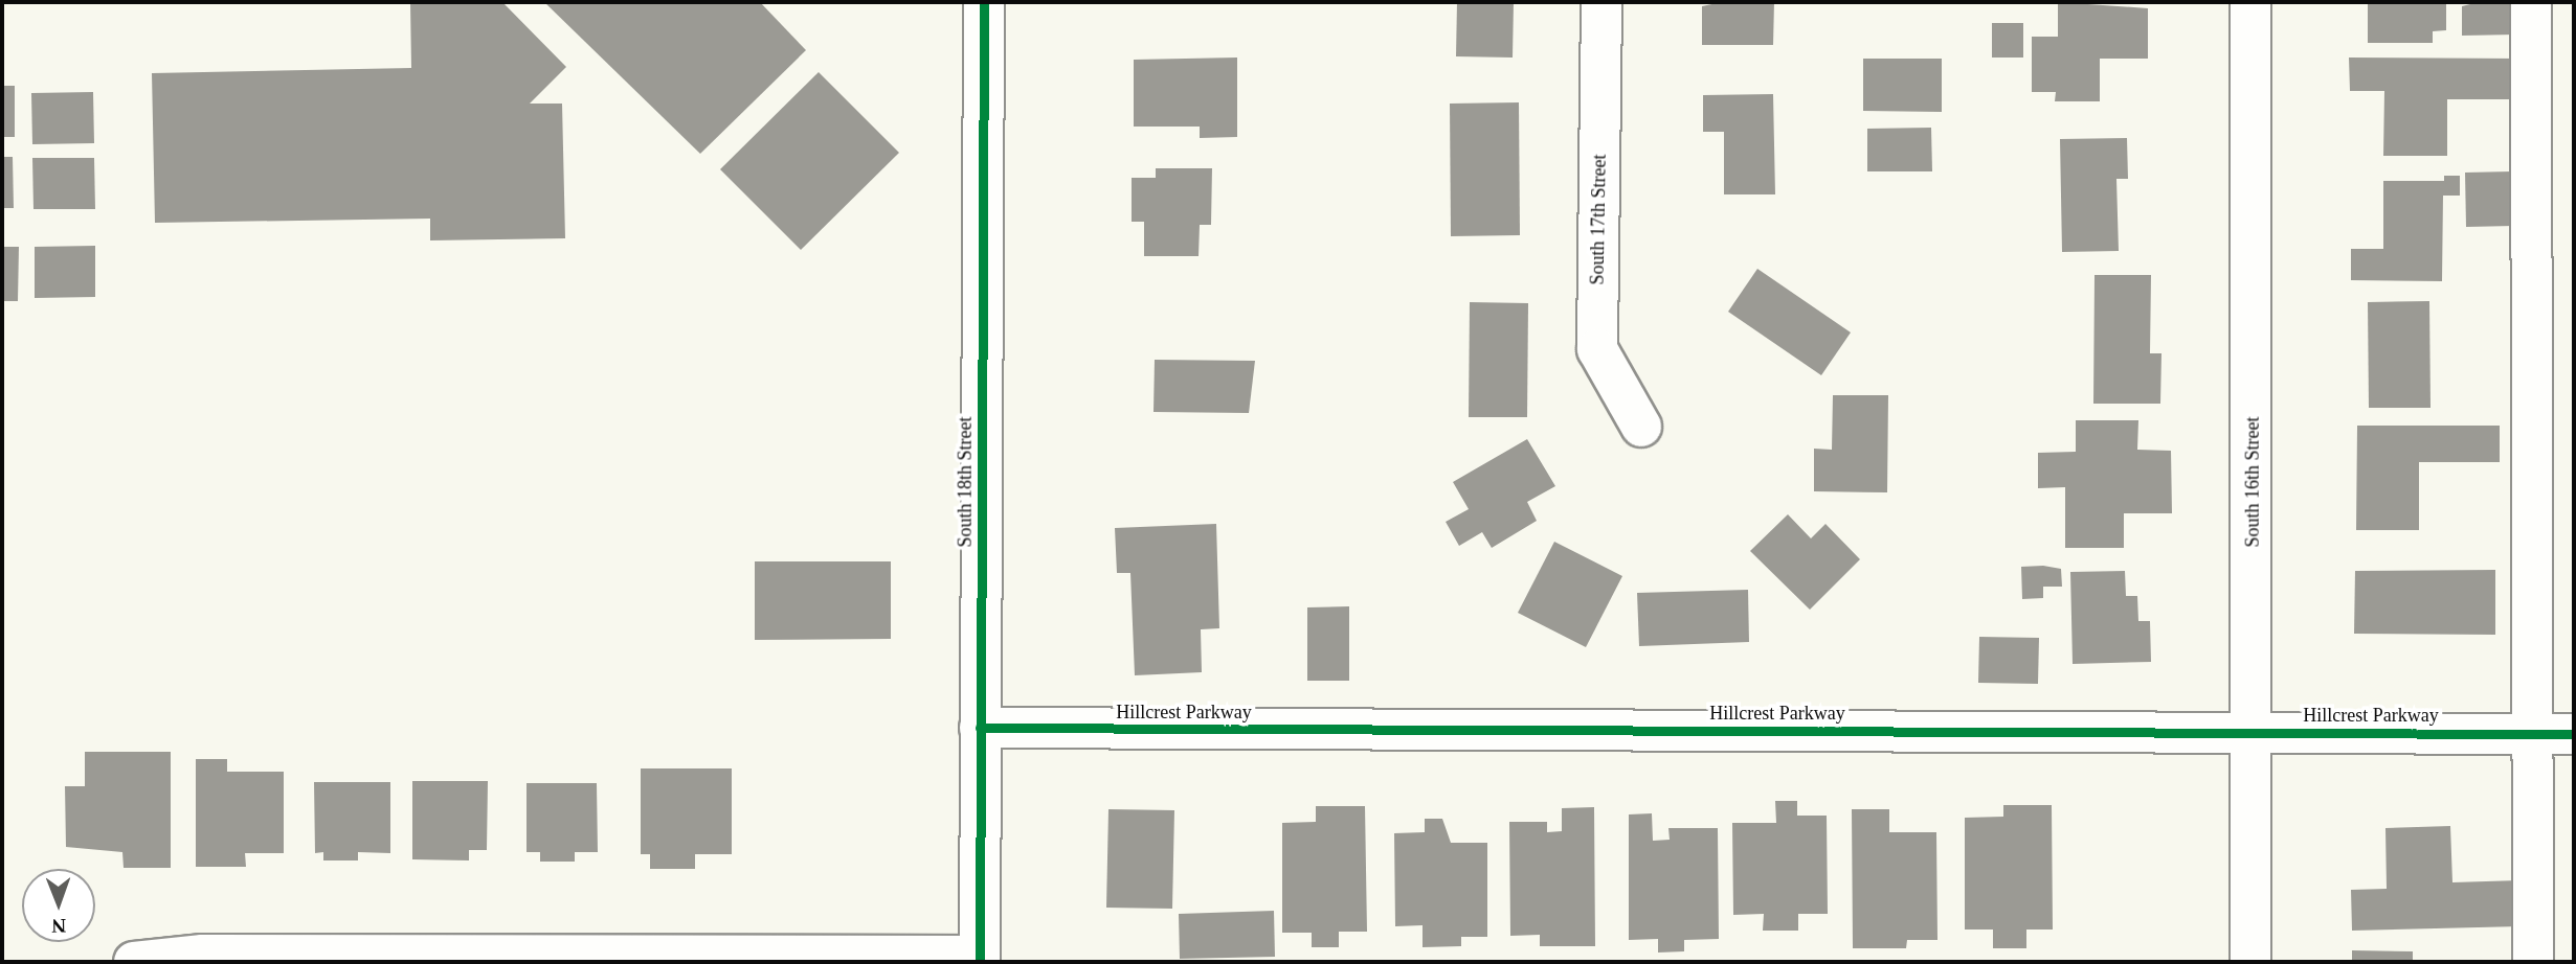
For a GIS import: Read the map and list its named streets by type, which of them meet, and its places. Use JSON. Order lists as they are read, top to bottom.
{
  "streets": {
    "street": [
      "South 17th Street",
      "South 18th Street",
      "South 16th Street",
      "Hillcrest Parkway"
    ]
  },
  "crossings": [
    ["South 18th Street", "Hillcrest Parkway"],
    ["South 16th Street", "Hillcrest Parkway"]
  ],
  "north": "bottom"
}
